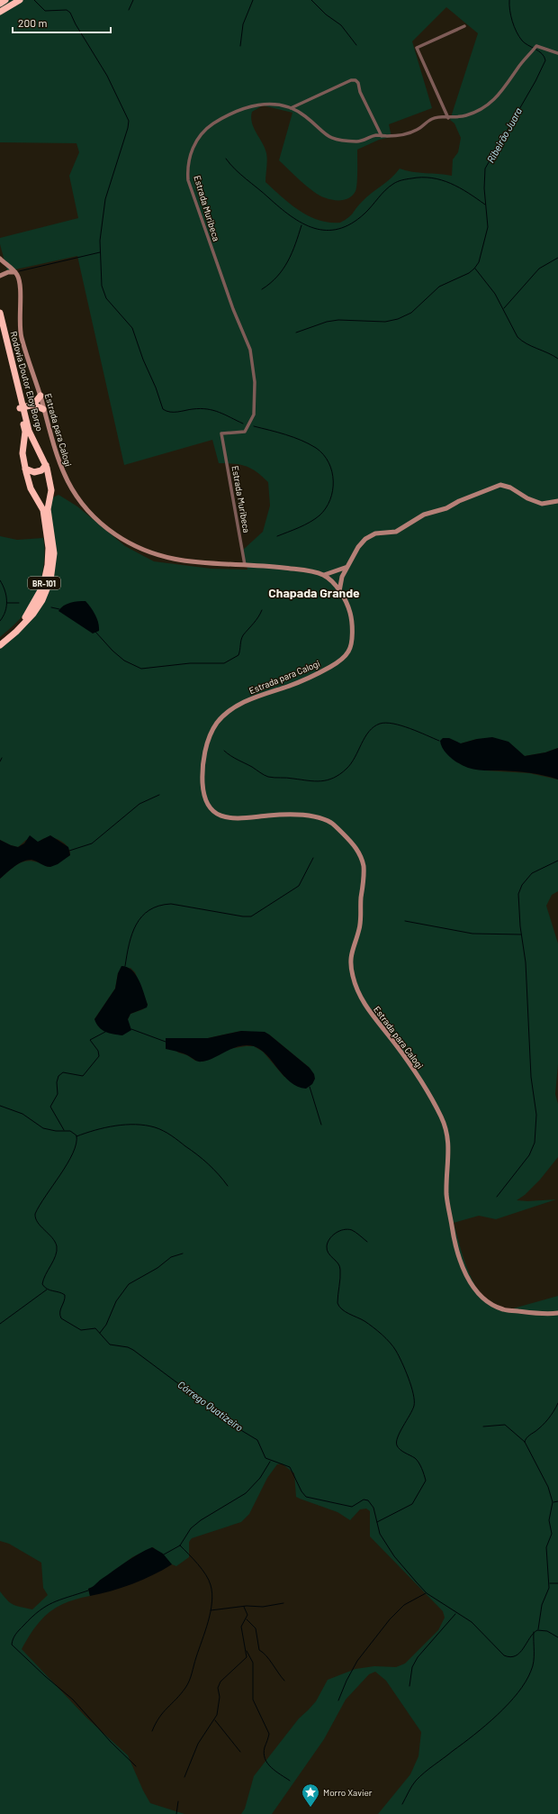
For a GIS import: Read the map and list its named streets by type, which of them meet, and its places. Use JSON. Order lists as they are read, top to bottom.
{
  "streets": {
    "highway": ["Rodovia Doutor Eloy Borgo", "BR-101"],
    "street": ["Estrada Muribeca", "Estrada para Calogi"]
  },
  "crossings": [
    ["Estrada Muribeca", "Estrada para Calogi"],
    ["Rodovia Doutor Eloy Borgo", "BR-101"]
  ],
  "districts": ["Chapada Grande"],
  "water": ["Ribeirão Juara", "Córrego Quatizeiro"],
  "places": {
    "place": ["Morro Xavier"]
  },
  "scale_bar": "200 m"
}
